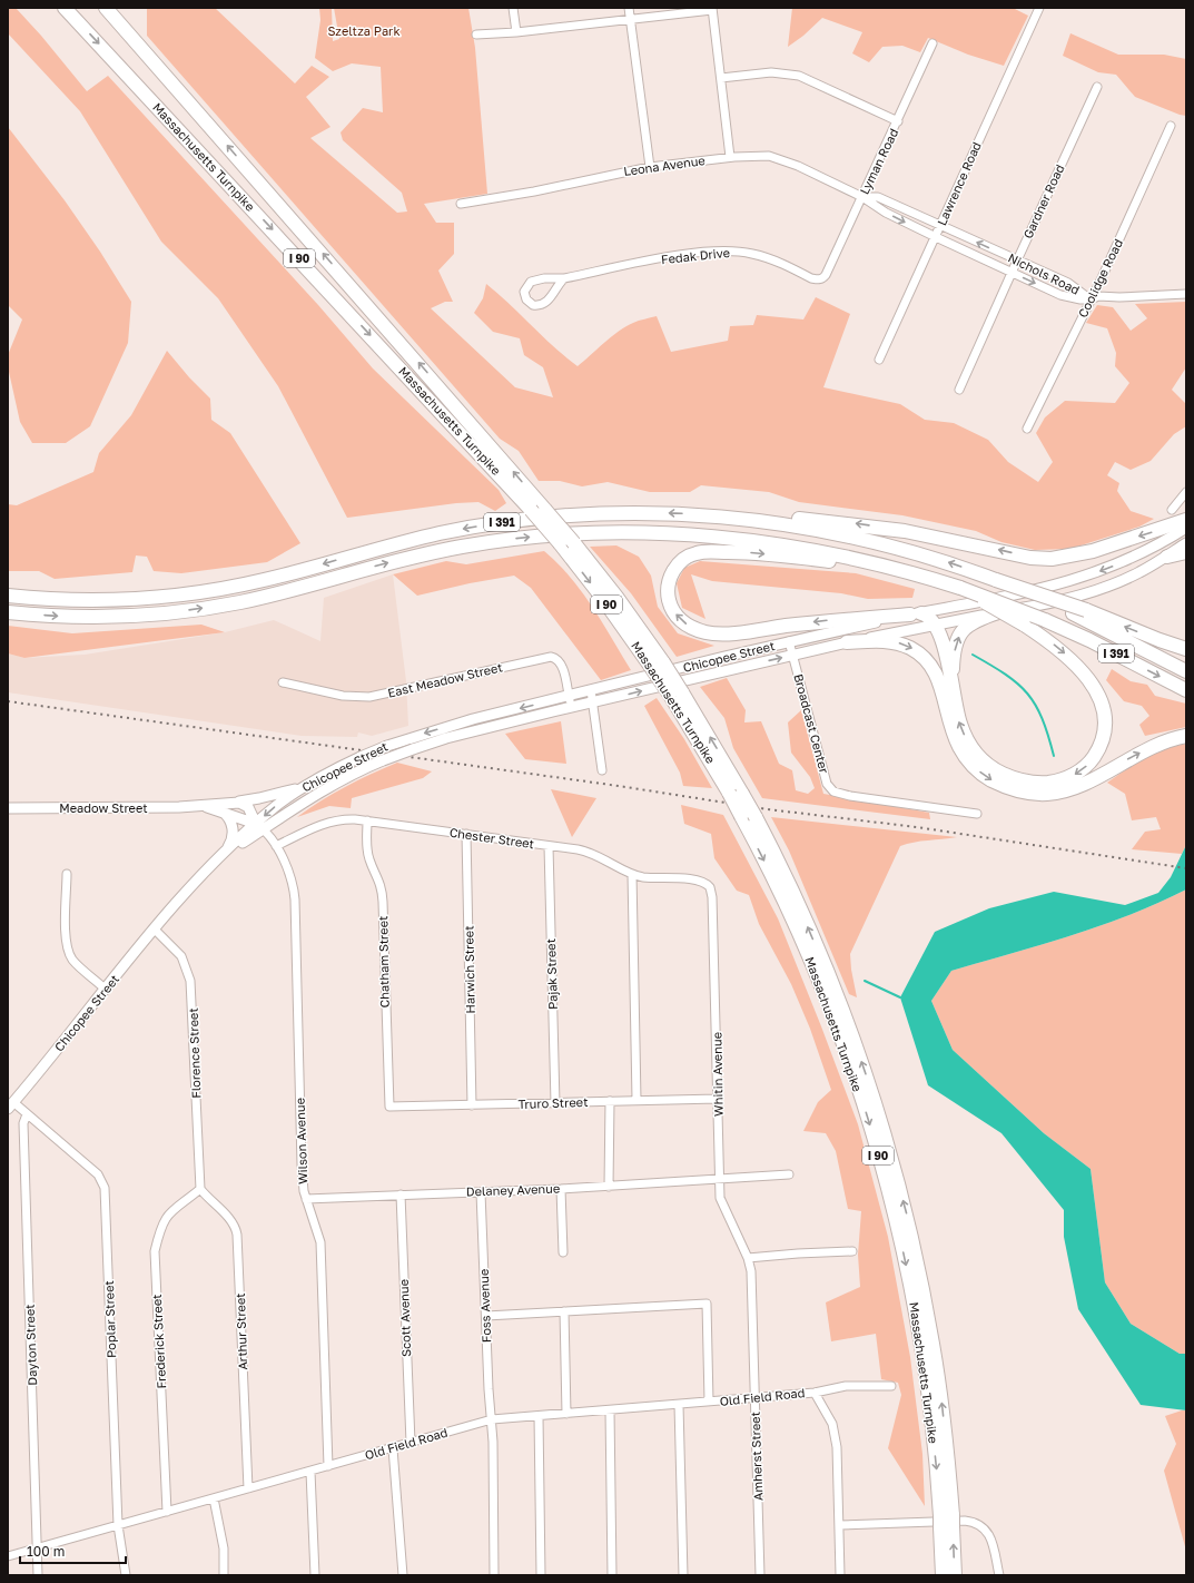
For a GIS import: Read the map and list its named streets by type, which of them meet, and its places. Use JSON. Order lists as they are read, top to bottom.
{
  "streets": {
    "highway": ["Massachusetts Turnpike", "I 90", "I 391"],
    "main road": ["Chicopee Street", "Meadow Street"],
    "street": [
      "Lyman Road",
      "Leona Avenue",
      "Lawrence Road",
      "Gardner Road",
      "Fedak Drive",
      "Nichols Road",
      "Coolidge Road",
      "East Meadow Street",
      "Broadcast Center",
      "Chester Street",
      "Chatham Street",
      "Harwich Street",
      "Pajak Street",
      "Florence Street",
      "Whitin Avenue",
      "Truro Street",
      "Wilson Avenue",
      "Delaney Avenue",
      "Foss Avenue",
      "Scott Avenue",
      "Poplar Street",
      "Arthur Street",
      "Frederick Street",
      "Dayton Street",
      "Old Field Road",
      "Amherst Street"
    ]
  },
  "crossings": [
    ["Lyman Road", "Leona Avenue"],
    ["Lyman Road", "Fedak Drive"],
    ["Lyman Road", "Nichols Road"],
    ["Leona Avenue", "Nichols Road"],
    ["Lawrence Road", "Nichols Road"],
    ["Gardner Road", "Nichols Road"],
    ["Nichols Road", "Coolidge Road"],
    ["Chicopee Street", "East Meadow Street"],
    ["Chicopee Street", "Broadcast Center"],
    ["Chicopee Street", "Meadow Street"],
    ["Chicopee Street", "Florence Street"],
    ["Chicopee Street", "Wilson Avenue"],
    ["Chicopee Street", "Poplar Street"],
    ["Meadow Street", "Wilson Avenue"],
    ["Chester Street", "Chatham Street"],
    ["Chester Street", "Harwich Street"],
    ["Chester Street", "Pajak Street"],
    ["Chester Street", "Whitin Avenue"],
    ["Chester Street", "Wilson Avenue"],
    ["Chatham Street", "Truro Street"],
    ["Harwich Street", "Truro Street"],
    ["Pajak Street", "Truro Street"],
    ["Florence Street", "Arthur Street"],
    ["Florence Street", "Frederick Street"],
    ["Whitin Avenue", "Truro Street"],
    ["Whitin Avenue", "Delaney Avenue"],
    ["Whitin Avenue", "Amherst Street"],
    ["Wilson Avenue", "Delaney Avenue"],
    ["Wilson Avenue", "Old Field Road"],
    ["Delaney Avenue", "Foss Avenue"],
    ["Delaney Avenue", "Scott Avenue"],
    ["Foss Avenue", "Old Field Road"],
    ["Scott Avenue", "Old Field Road"],
    ["Poplar Street", "Dayton Street"],
    ["Poplar Street", "Old Field Road"],
    ["Arthur Street", "Frederick Street"],
    ["Arthur Street", "Old Field Road"],
    ["Frederick Street", "Old Field Road"],
    ["Dayton Street", "Old Field Road"],
    ["Old Field Road", "Amherst Street"]
  ],
  "parks": ["Szeltza Park"],
  "scale_bar": "100 m"
}
